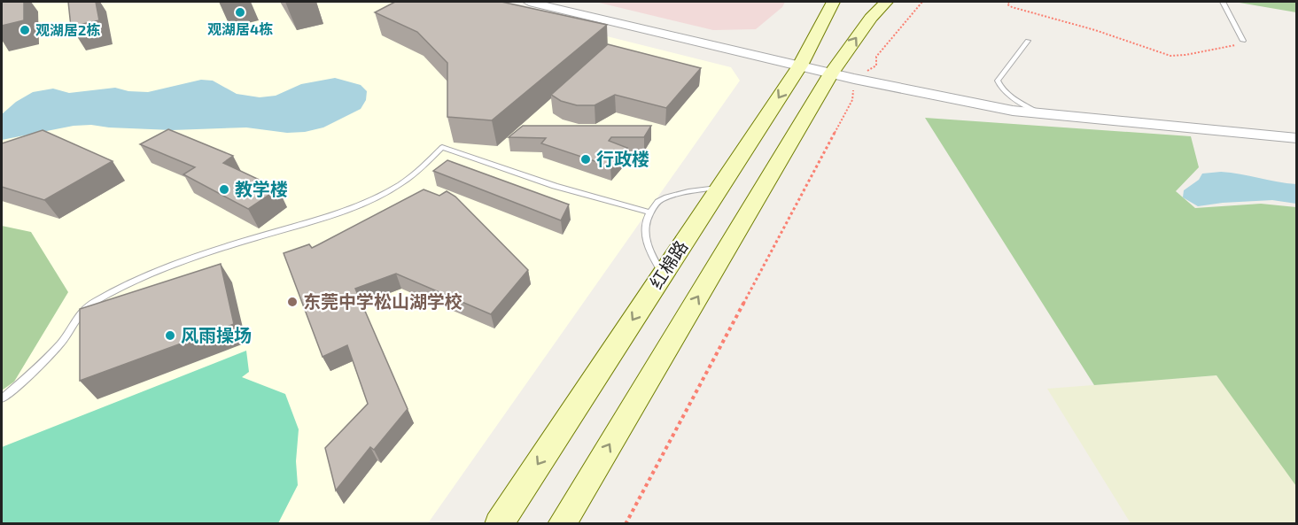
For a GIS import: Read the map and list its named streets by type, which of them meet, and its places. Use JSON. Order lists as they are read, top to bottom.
{
  "streets": {
    "main road": ["红棉路"]
  },
  "places": [
    "观湖居4栋",
    "观湖居2栋",
    "行政楼",
    "教学楼",
    "东莞中学松山湖学校",
    "风雨操场"
  ]
}
